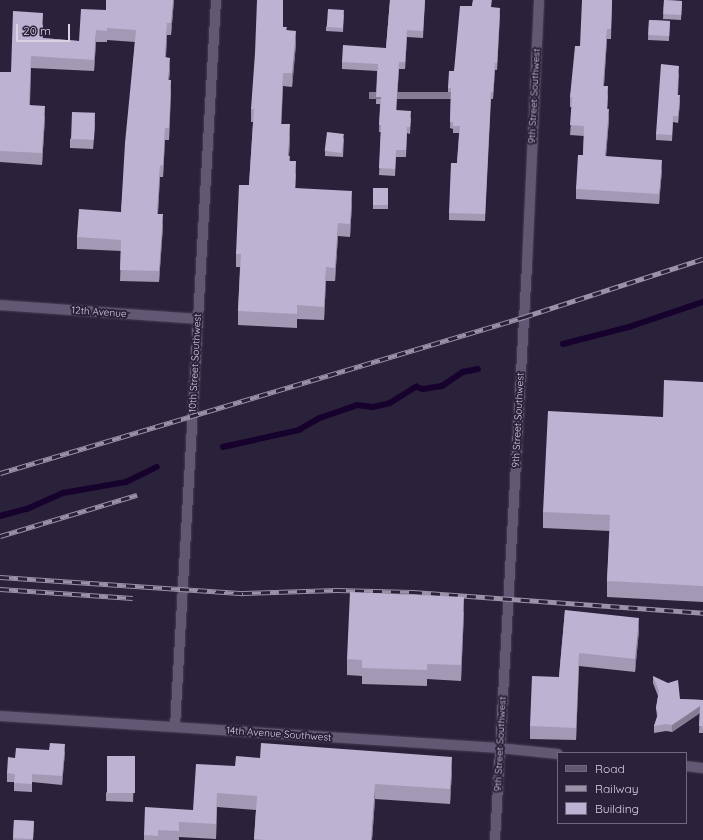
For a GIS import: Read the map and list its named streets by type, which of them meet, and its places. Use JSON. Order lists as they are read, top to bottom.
{
  "streets": {
    "street": [
      "9th Street Southwest",
      "12th Avenue",
      "10th Street Southwest",
      "14th Avenue Southwest"
    ]
  },
  "crossings": [
    ["9th Street Southwest", "14th Avenue Southwest"],
    ["12th Avenue", "10th Street Southwest"],
    ["10th Street Southwest", "14th Avenue Southwest"]
  ],
  "legend": ["Road", "Railway", "Building"],
  "scale_bar": "20 m"
}
